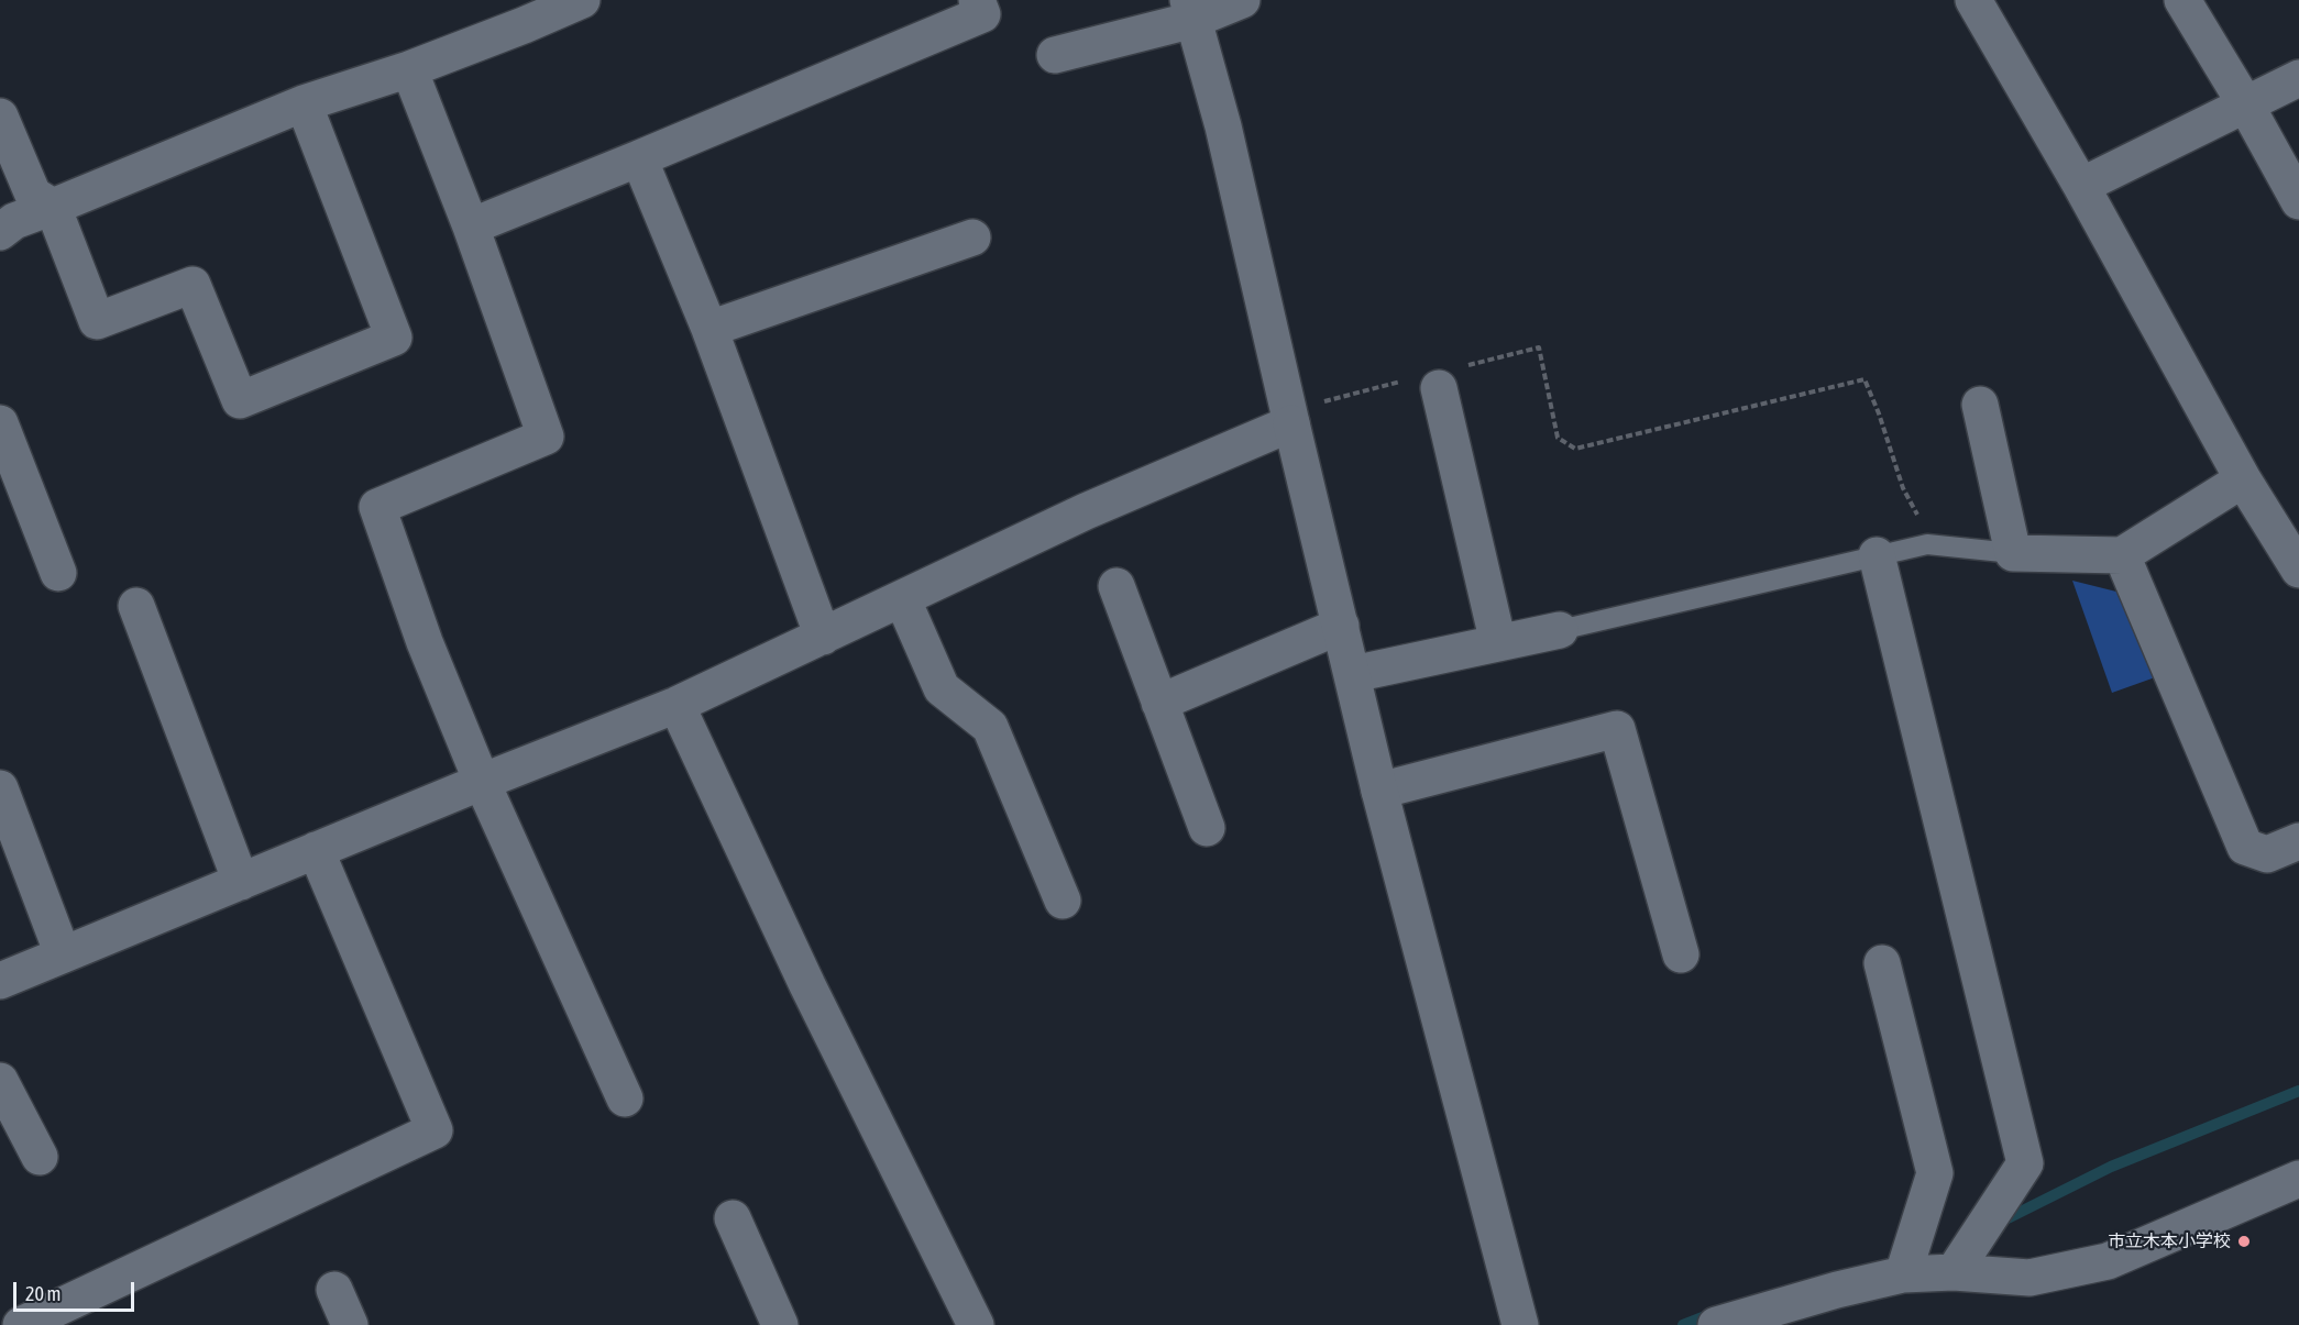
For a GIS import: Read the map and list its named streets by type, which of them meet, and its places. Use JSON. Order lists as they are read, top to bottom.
{
  "places": ["市立木本小学校"],
  "scale_bar": "20 m"
}
